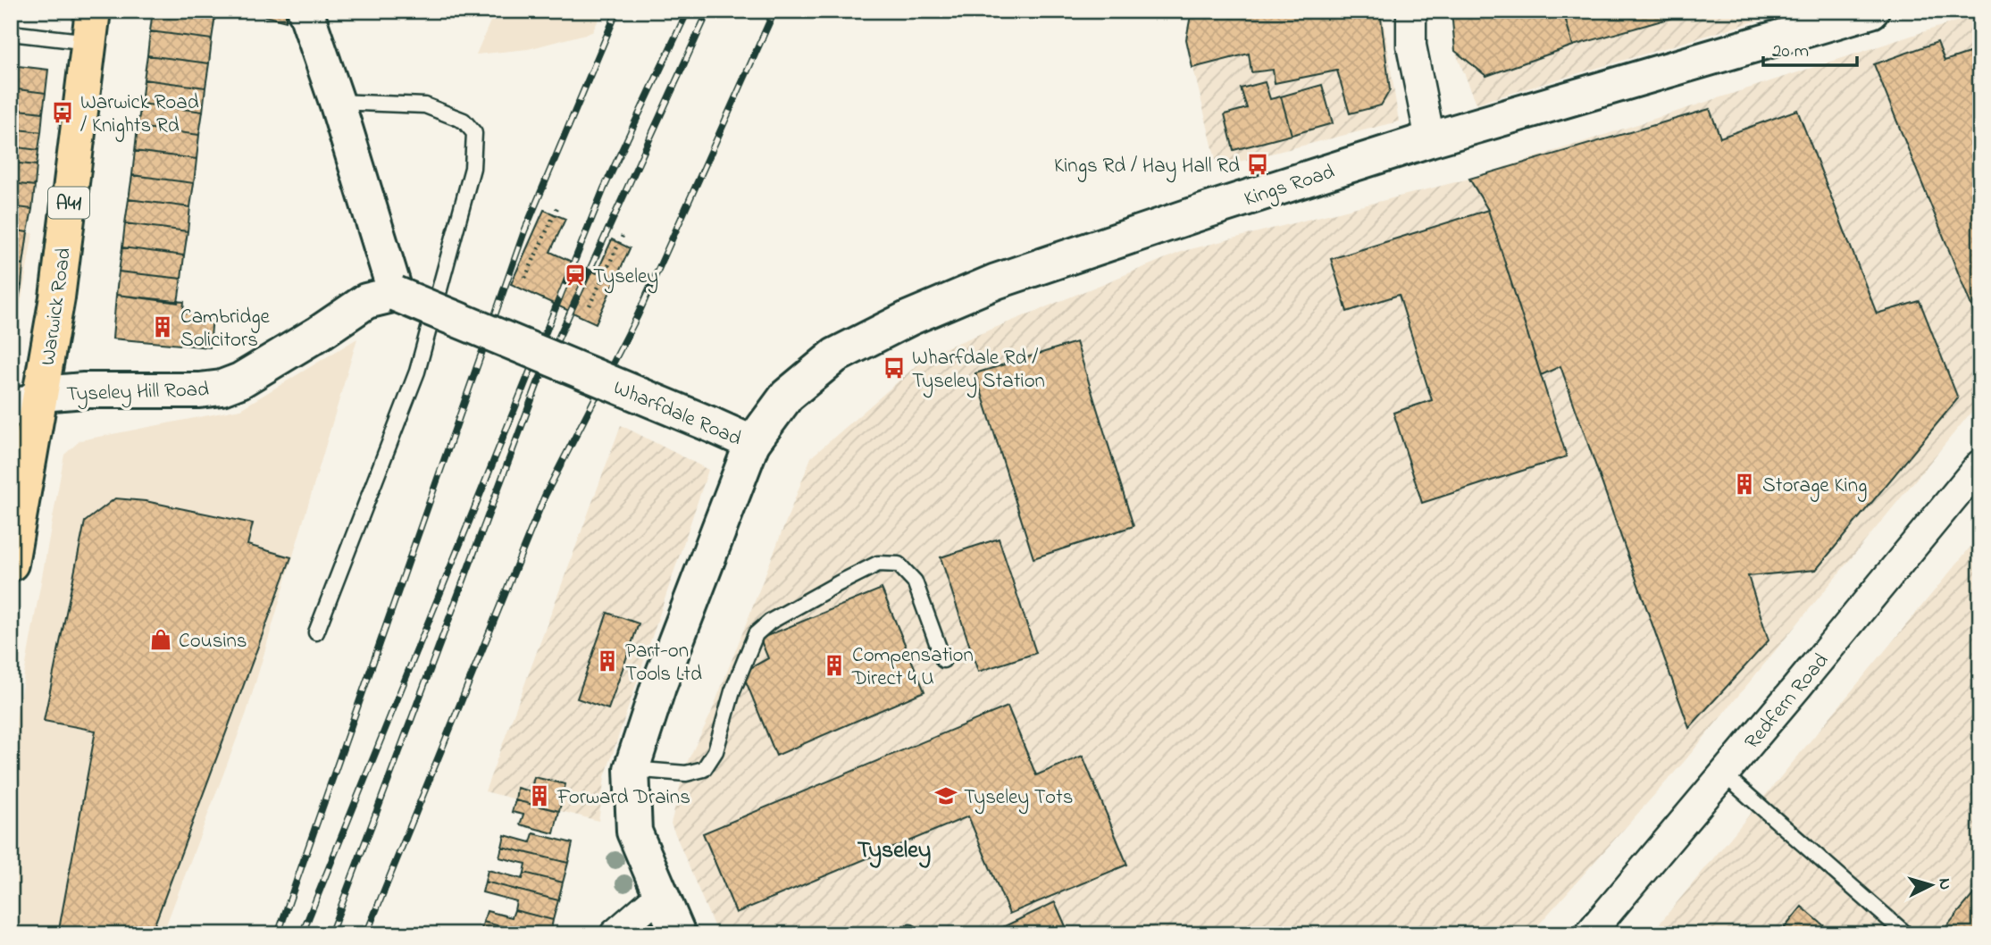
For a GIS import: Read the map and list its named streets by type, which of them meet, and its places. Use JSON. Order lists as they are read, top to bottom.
{
  "streets": {
    "highway": ["A41", "Warwick Road"],
    "main road": ["Kings Road", "Tyseley Hill Road", "Wharfdale Road"],
    "street": ["Redfern Road"]
  },
  "crossings": [
    ["Kings Road", "Wharfdale Road"],
    ["Warwick Road", "Tyseley Hill Road"],
    ["Tyseley Hill Road", "Wharfdale Road"]
  ],
  "districts": ["Tyseley"],
  "places": {
    "bus stop": ["Warwick Road / Knights Rd", "Kings Rd / Hay Hall Rd", "Wharfdale Rd / Tyseley Station"],
    "station": ["Tyseley"],
    "building": [
      "Cambridge Solicitors",
      "Storage King",
      "Part-on Tools Ltd",
      "Compensation Direct 4 U",
      "Forward Drains"
    ],
    "shop": ["Cousins"],
    "school or university": ["Tyseley Tots"]
  },
  "scale_bar": "20 m",
  "north": "right"
}
